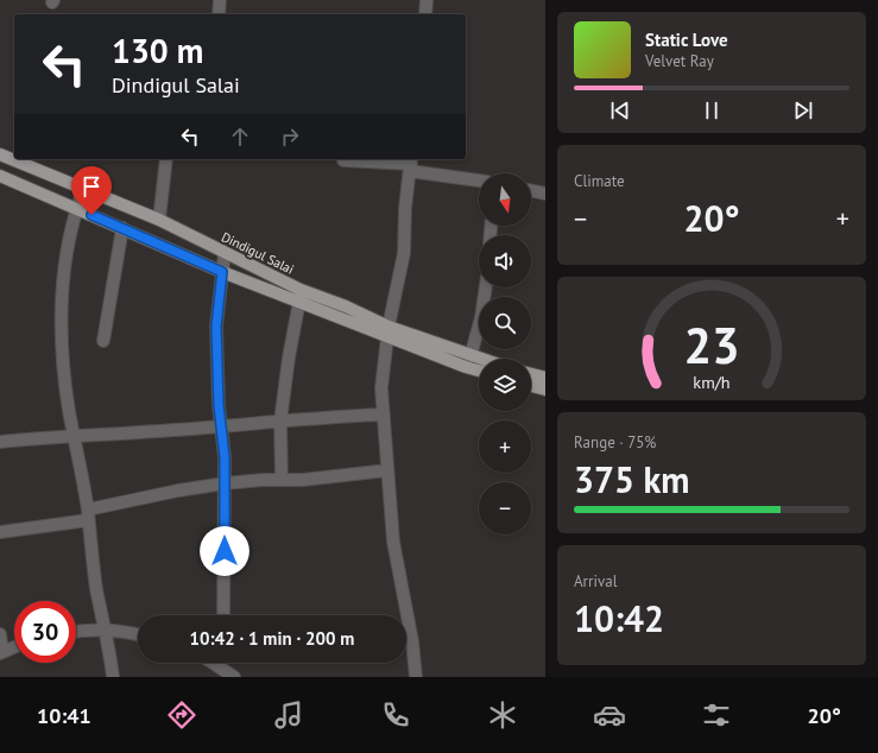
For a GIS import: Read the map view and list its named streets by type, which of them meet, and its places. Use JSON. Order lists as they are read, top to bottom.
{
  "streets": {
    "main road": ["Dindigul Salai"]
  },
  "north": "bottom",
  "page": {
    "turn": ["130 m", "Dindigul Salai"],
    "song": ["Static Love", "Velvet Ray"],
    "tile": [
      "Climate",
      ["Range · 75%", "375 km"],
      ["Arrival", "10:42"]
    ],
    "map_buttons": ["+", "−"],
    "heat": ["−", "20°", "+"],
    "limit": "30",
    "trip": "10:42 · 1 min · 200 m",
    "tabs": ["10:41", "20°"],
    "gauge": ["23", "km/h"]
  }
}
